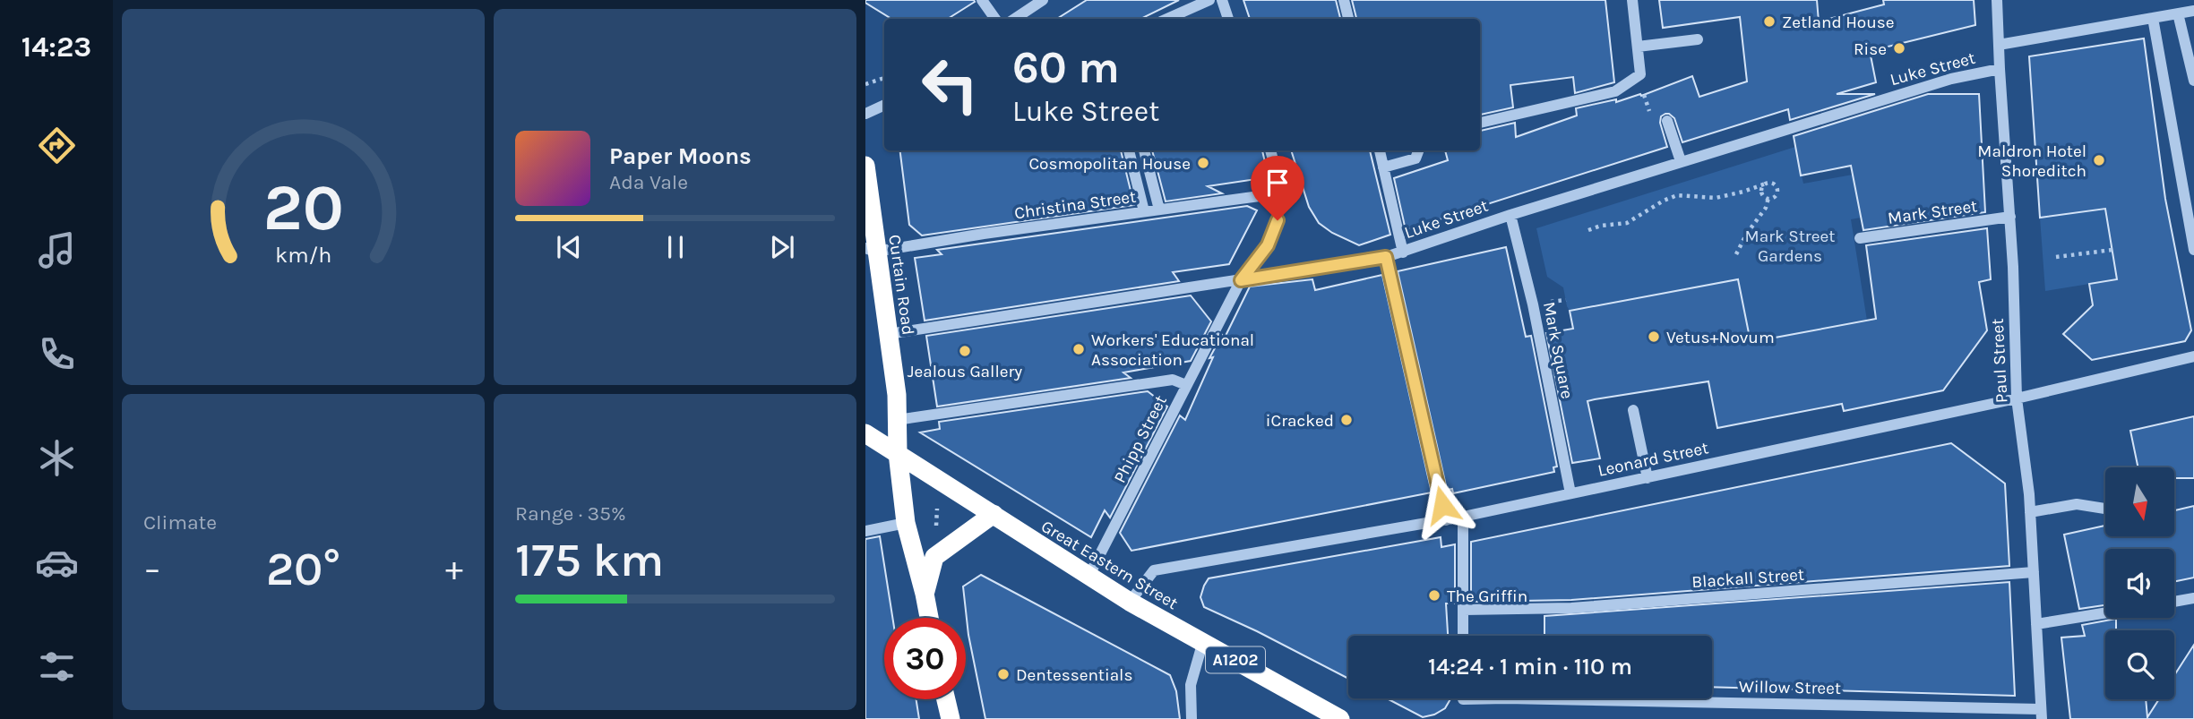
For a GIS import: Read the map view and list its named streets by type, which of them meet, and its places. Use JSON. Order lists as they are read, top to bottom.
{
  "streets": {
    "highway": ["Curtain Road", "Great Eastern Street", "A1202"],
    "street": [
      "Luke Street",
      "Christina Street",
      "Mark Street",
      "Mark Square",
      "Paul Street",
      "Phipp Street",
      "Leonard Street",
      "Blackall Street",
      "Willow Street"
    ]
  },
  "crossings": [
    ["Luke Street", "Curtain Road"],
    ["Luke Street", "Mark Square"],
    ["Luke Street", "Paul Street"],
    ["Luke Street", "Phipp Street"],
    ["Christina Street", "Curtain Road"],
    ["Christina Street", "Phipp Street"],
    ["Mark Street", "Paul Street"],
    ["Curtain Road", "Great Eastern Street"],
    ["Mark Square", "Leonard Street"],
    ["Paul Street", "Leonard Street"],
    ["Paul Street", "Blackall Street"],
    ["Paul Street", "Willow Street"],
    ["Phipp Street", "Great Eastern Street"],
    ["Leonard Street", "Great Eastern Street"]
  ],
  "parks": ["Mark Street Gardens"],
  "places": [
    "Zetland House",
    "Rise",
    "Maldron Hotel Shoreditch",
    "Cosmopolitan House",
    "Vetus+Novum",
    "Workers' Educational Association",
    "Jealous Gallery",
    "iCracked",
    "The Griffin",
    "Dentessentials"
  ],
  "north": "bottom",
  "page": {
    "tabs": "14:23",
    "turn": ["60 m", "Luke Street"],
    "song": ["Paper Moons", "Ada Vale"],
    "tile": [
      "Climate",
      ["Range · 35%", "175 km"]
    ],
    "heat": ["−", "20°", "+"],
    "limit": "30",
    "trip": "14:24 · 1 min · 110 m",
    "gauge": ["20", "km/h"]
  }
}
